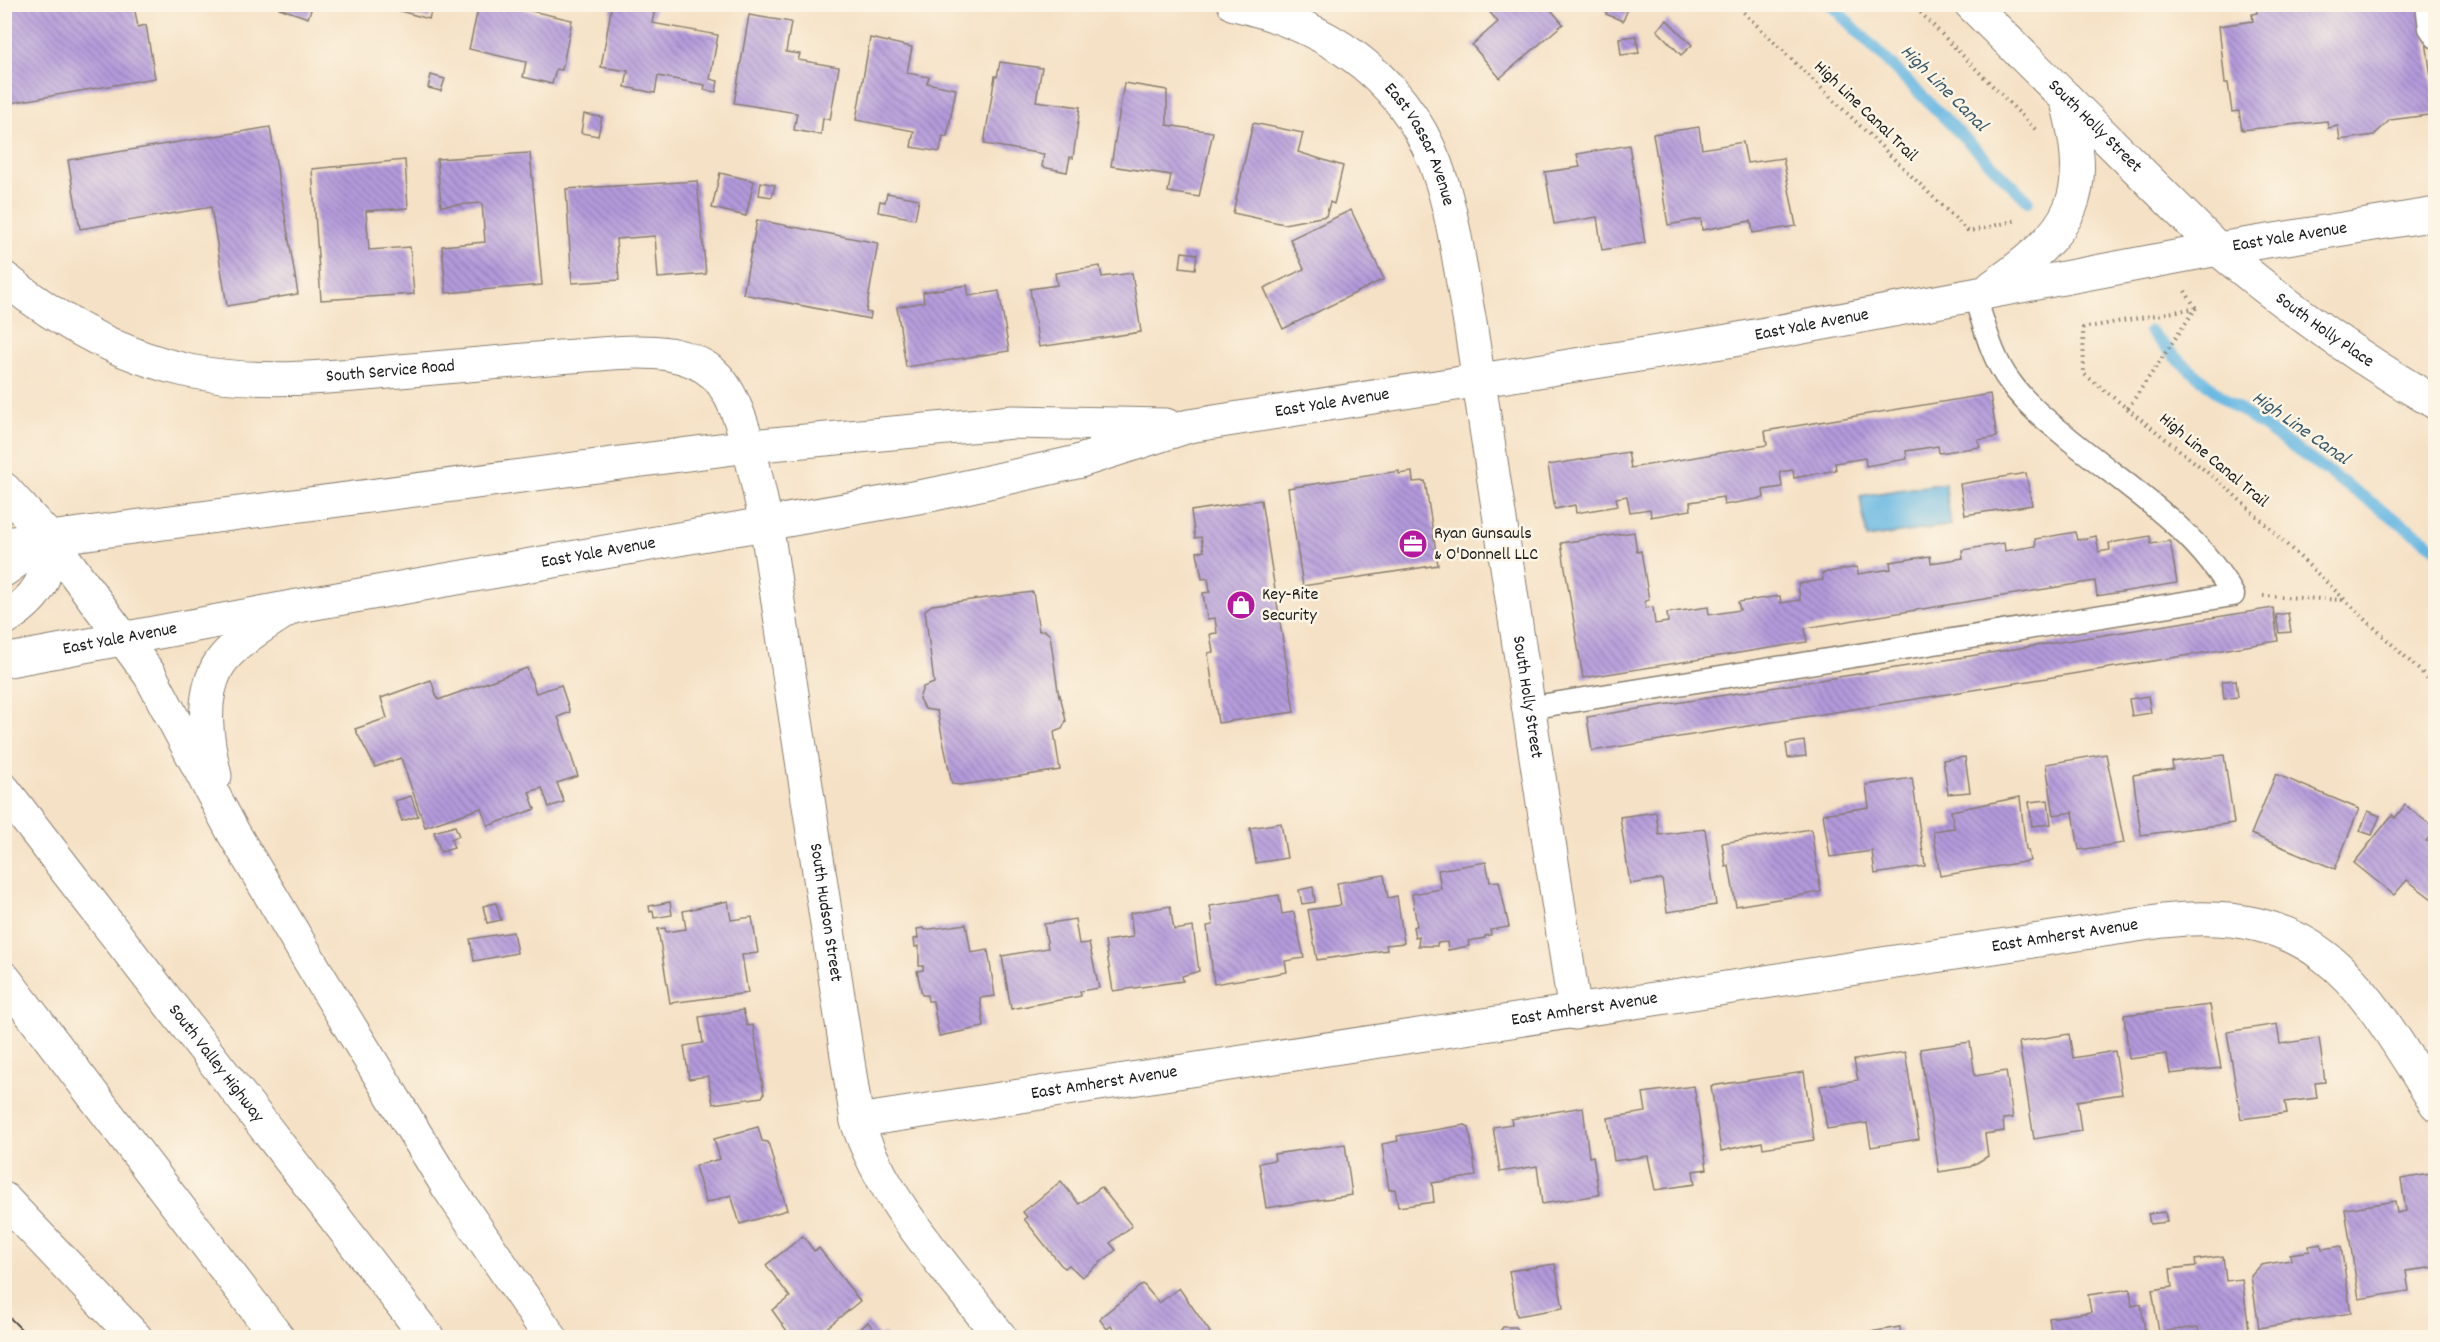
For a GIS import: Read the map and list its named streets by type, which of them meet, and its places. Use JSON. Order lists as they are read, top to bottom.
{
  "streets": {
    "main road": [
      "South Holly Street",
      "East Vassar Avenue",
      "East Yale Avenue",
      "South Holly Place",
      "South Service Road",
      "South Hudson Street",
      "East Amherst Avenue",
      "South Valley Highway"
    ],
    "path": ["High Line Canal Trail"]
  },
  "crossings": [
    ["South Holly Street", "East Vassar Avenue"],
    ["South Holly Street", "East Yale Avenue"],
    ["South Holly Street", "South Holly Place"],
    ["South Holly Street", "East Amherst Avenue"],
    ["East Vassar Avenue", "East Yale Avenue"],
    ["East Yale Avenue", "South Holly Place"],
    ["East Yale Avenue", "South Service Road"],
    ["East Yale Avenue", "South Hudson Street"],
    ["South Service Road", "South Hudson Street"],
    ["South Hudson Street", "East Amherst Avenue"]
  ],
  "water": ["High Line Canal"],
  "places": {
    "office": ["Ryan Gunsauls & O'Donnell LLC"],
    "shop": ["Key-Rite Security"]
  }
}
